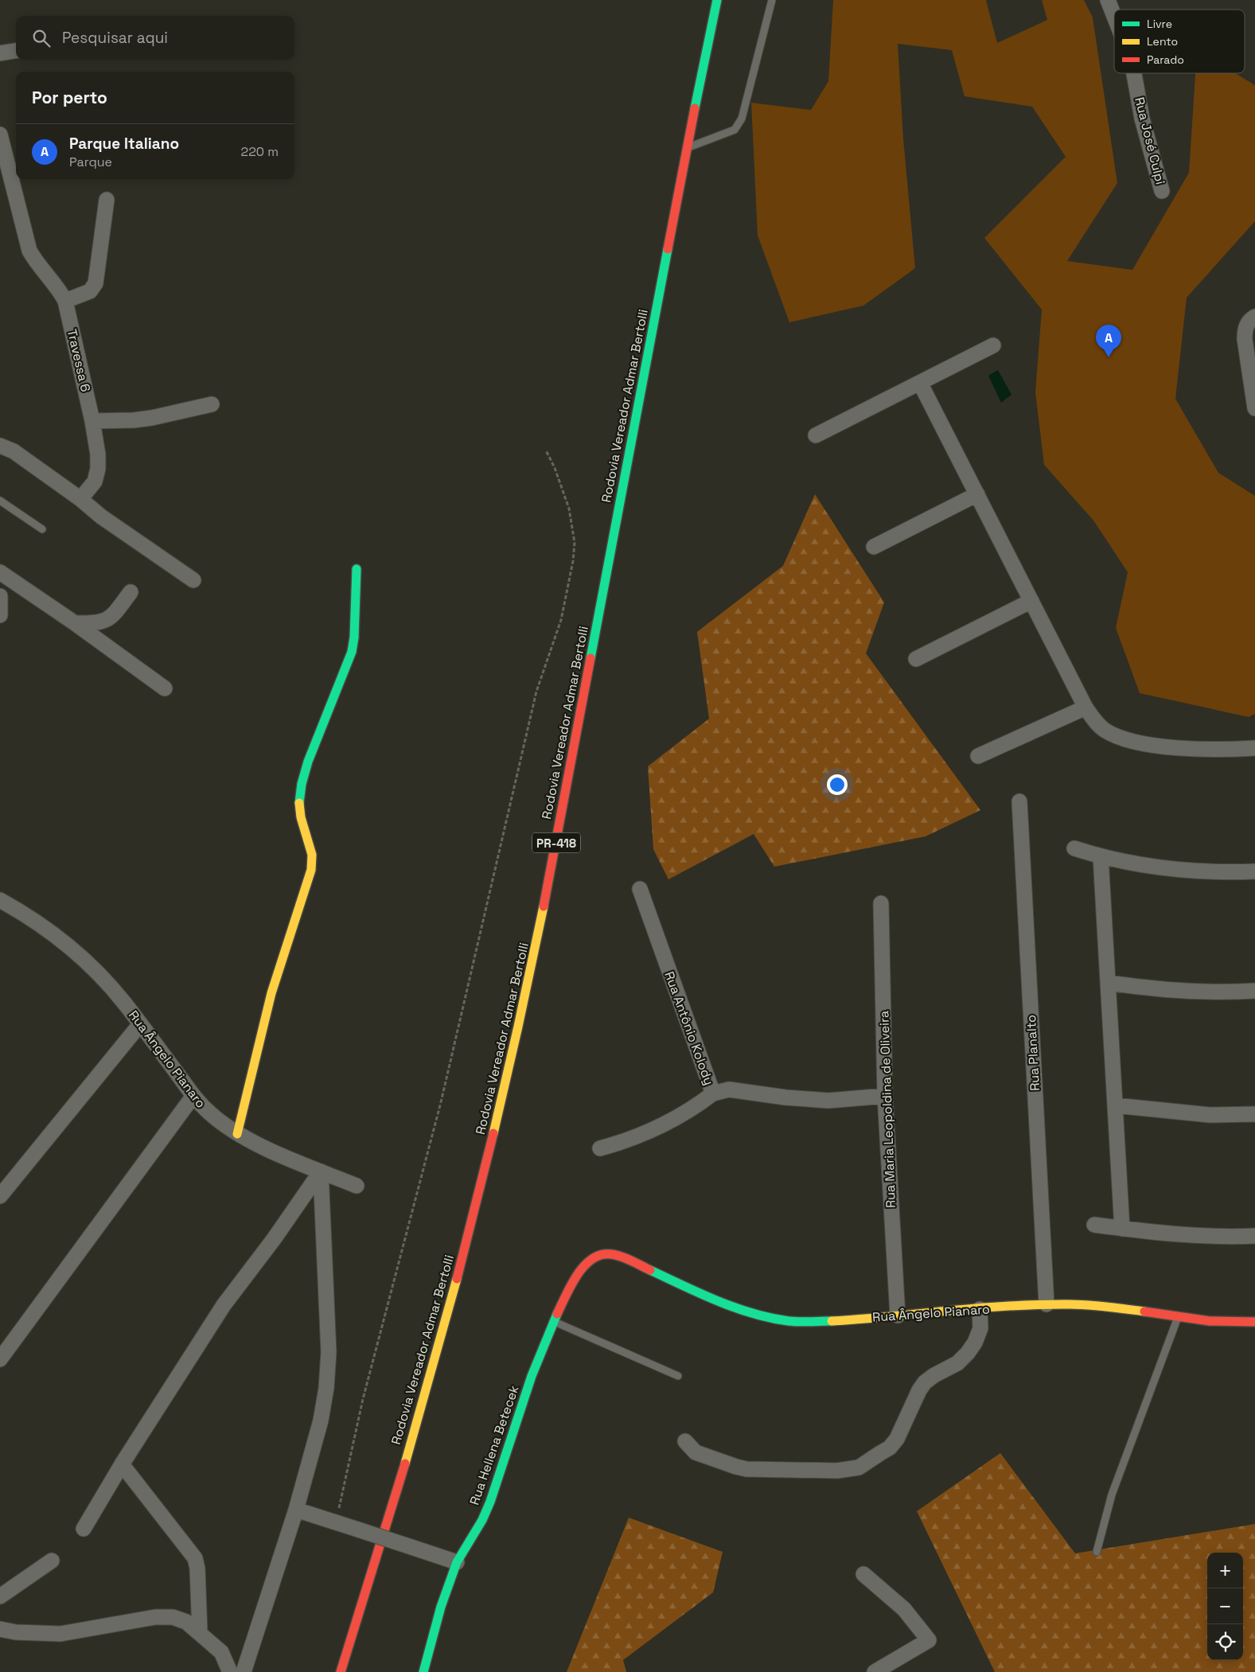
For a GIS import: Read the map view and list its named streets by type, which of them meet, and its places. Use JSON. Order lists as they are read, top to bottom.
{
  "streets": {
    "main road": [
      "Rodovia Vereador Admar Bertolli",
      "PR-418",
      "Rua Ângelo Pianaro",
      "Rua Hellena Betecek"
    ],
    "street": [
      "Rua José Culpi",
      "Travessa 6",
      "Rua Antônio Kolody",
      "Rua Planalto",
      "Rua Maria Leopoldina de Oliveira"
    ]
  },
  "crossings": [
    ["Rua Antônio Kolody", "Rua Maria Leopoldina de Oliveira"],
    ["Rua Planalto", "Rua Ângelo Pianaro"],
    ["Rua Ângelo Pianaro", "Rua Maria Leopoldina de Oliveira"],
    ["Rua Ângelo Pianaro", "Rua Hellena Betecek"]
  ],
  "legend": ["Livre", "Lento", "Parado"],
  "page": {
    "search": "Pesquisar aqui",
    "heading": "Por perto",
    "list": [
      {
        "mark": "A",
        "name": "Parque Italiano",
        "note": "Parque",
        "value": "220 m"
      }
    ],
    "pins": "A",
    "map_buttons": ["+", "−"]
  }
}
